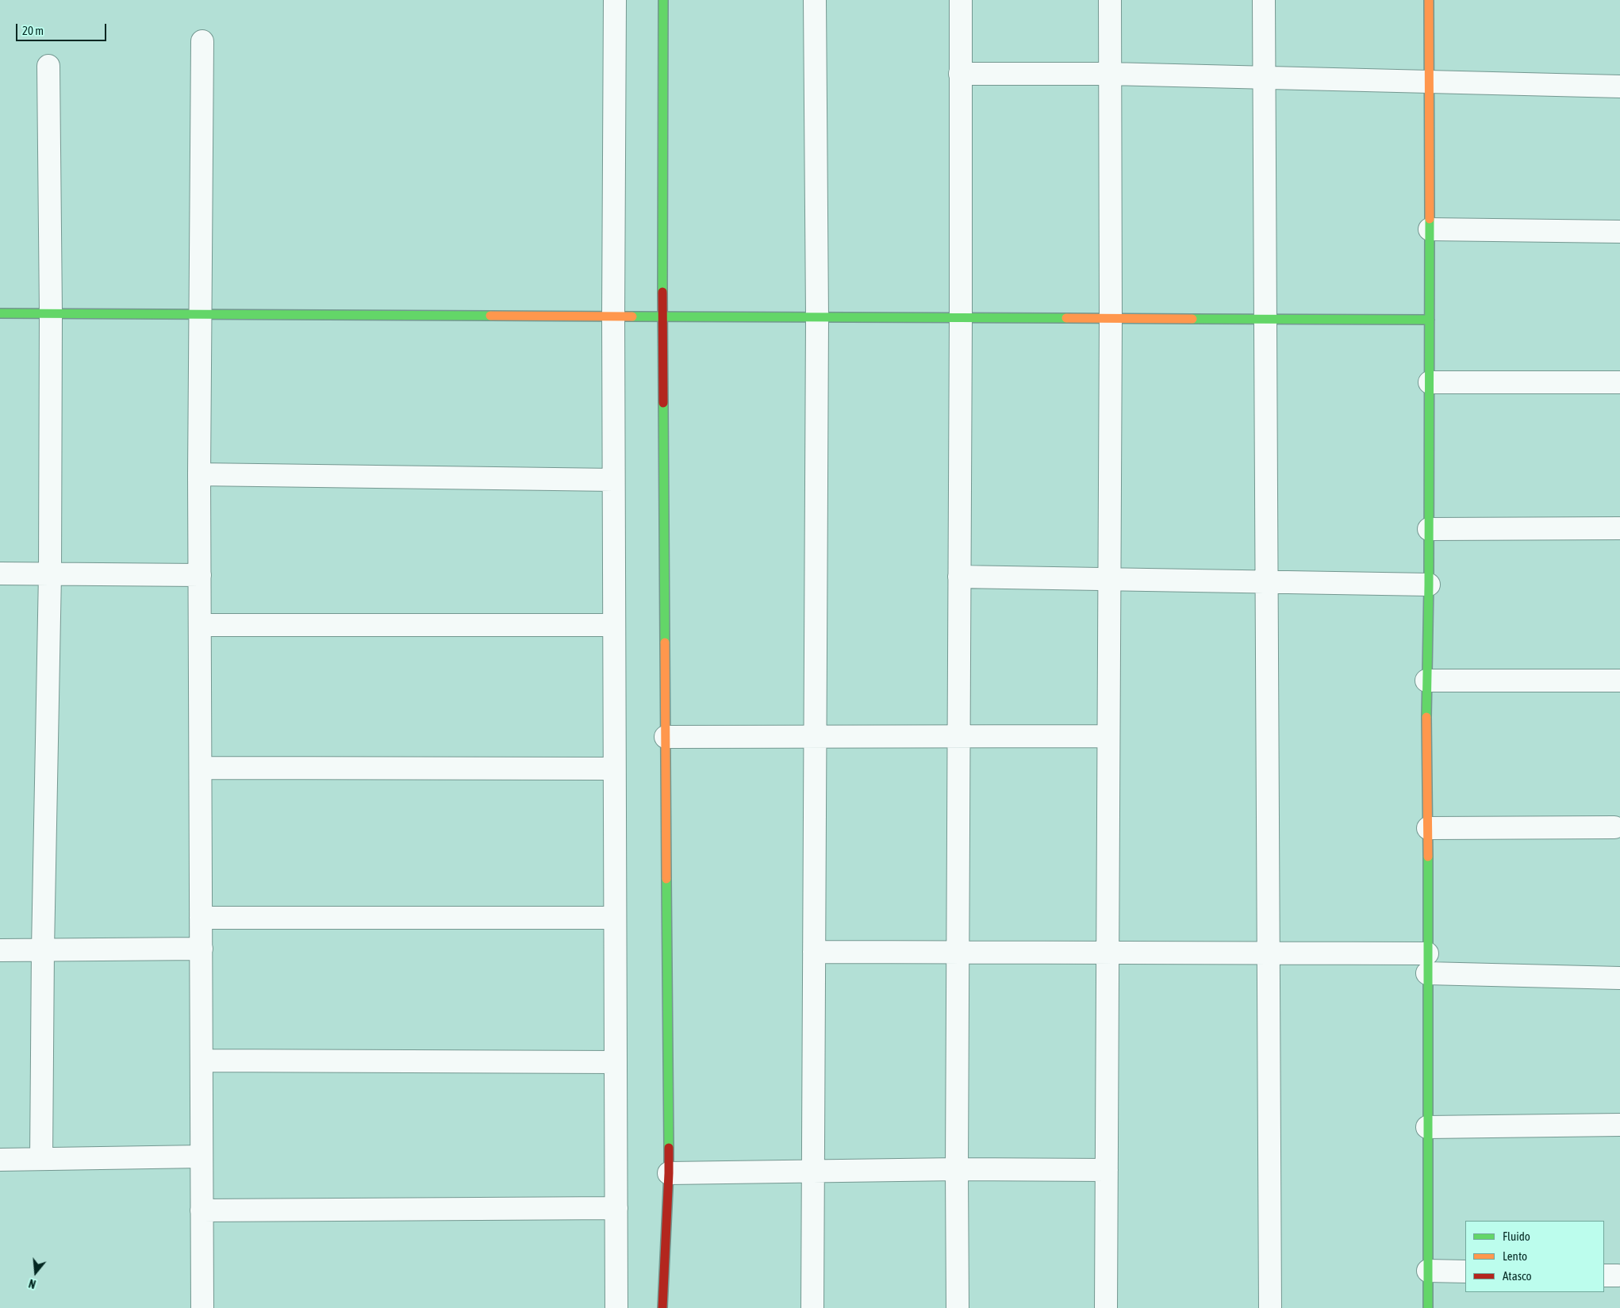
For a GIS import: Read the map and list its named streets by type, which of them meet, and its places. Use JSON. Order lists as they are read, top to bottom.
{
  "legend": ["Fluido", "Lento", "Atasco"],
  "scale_bar": "20 m",
  "north": "bottom"
}
